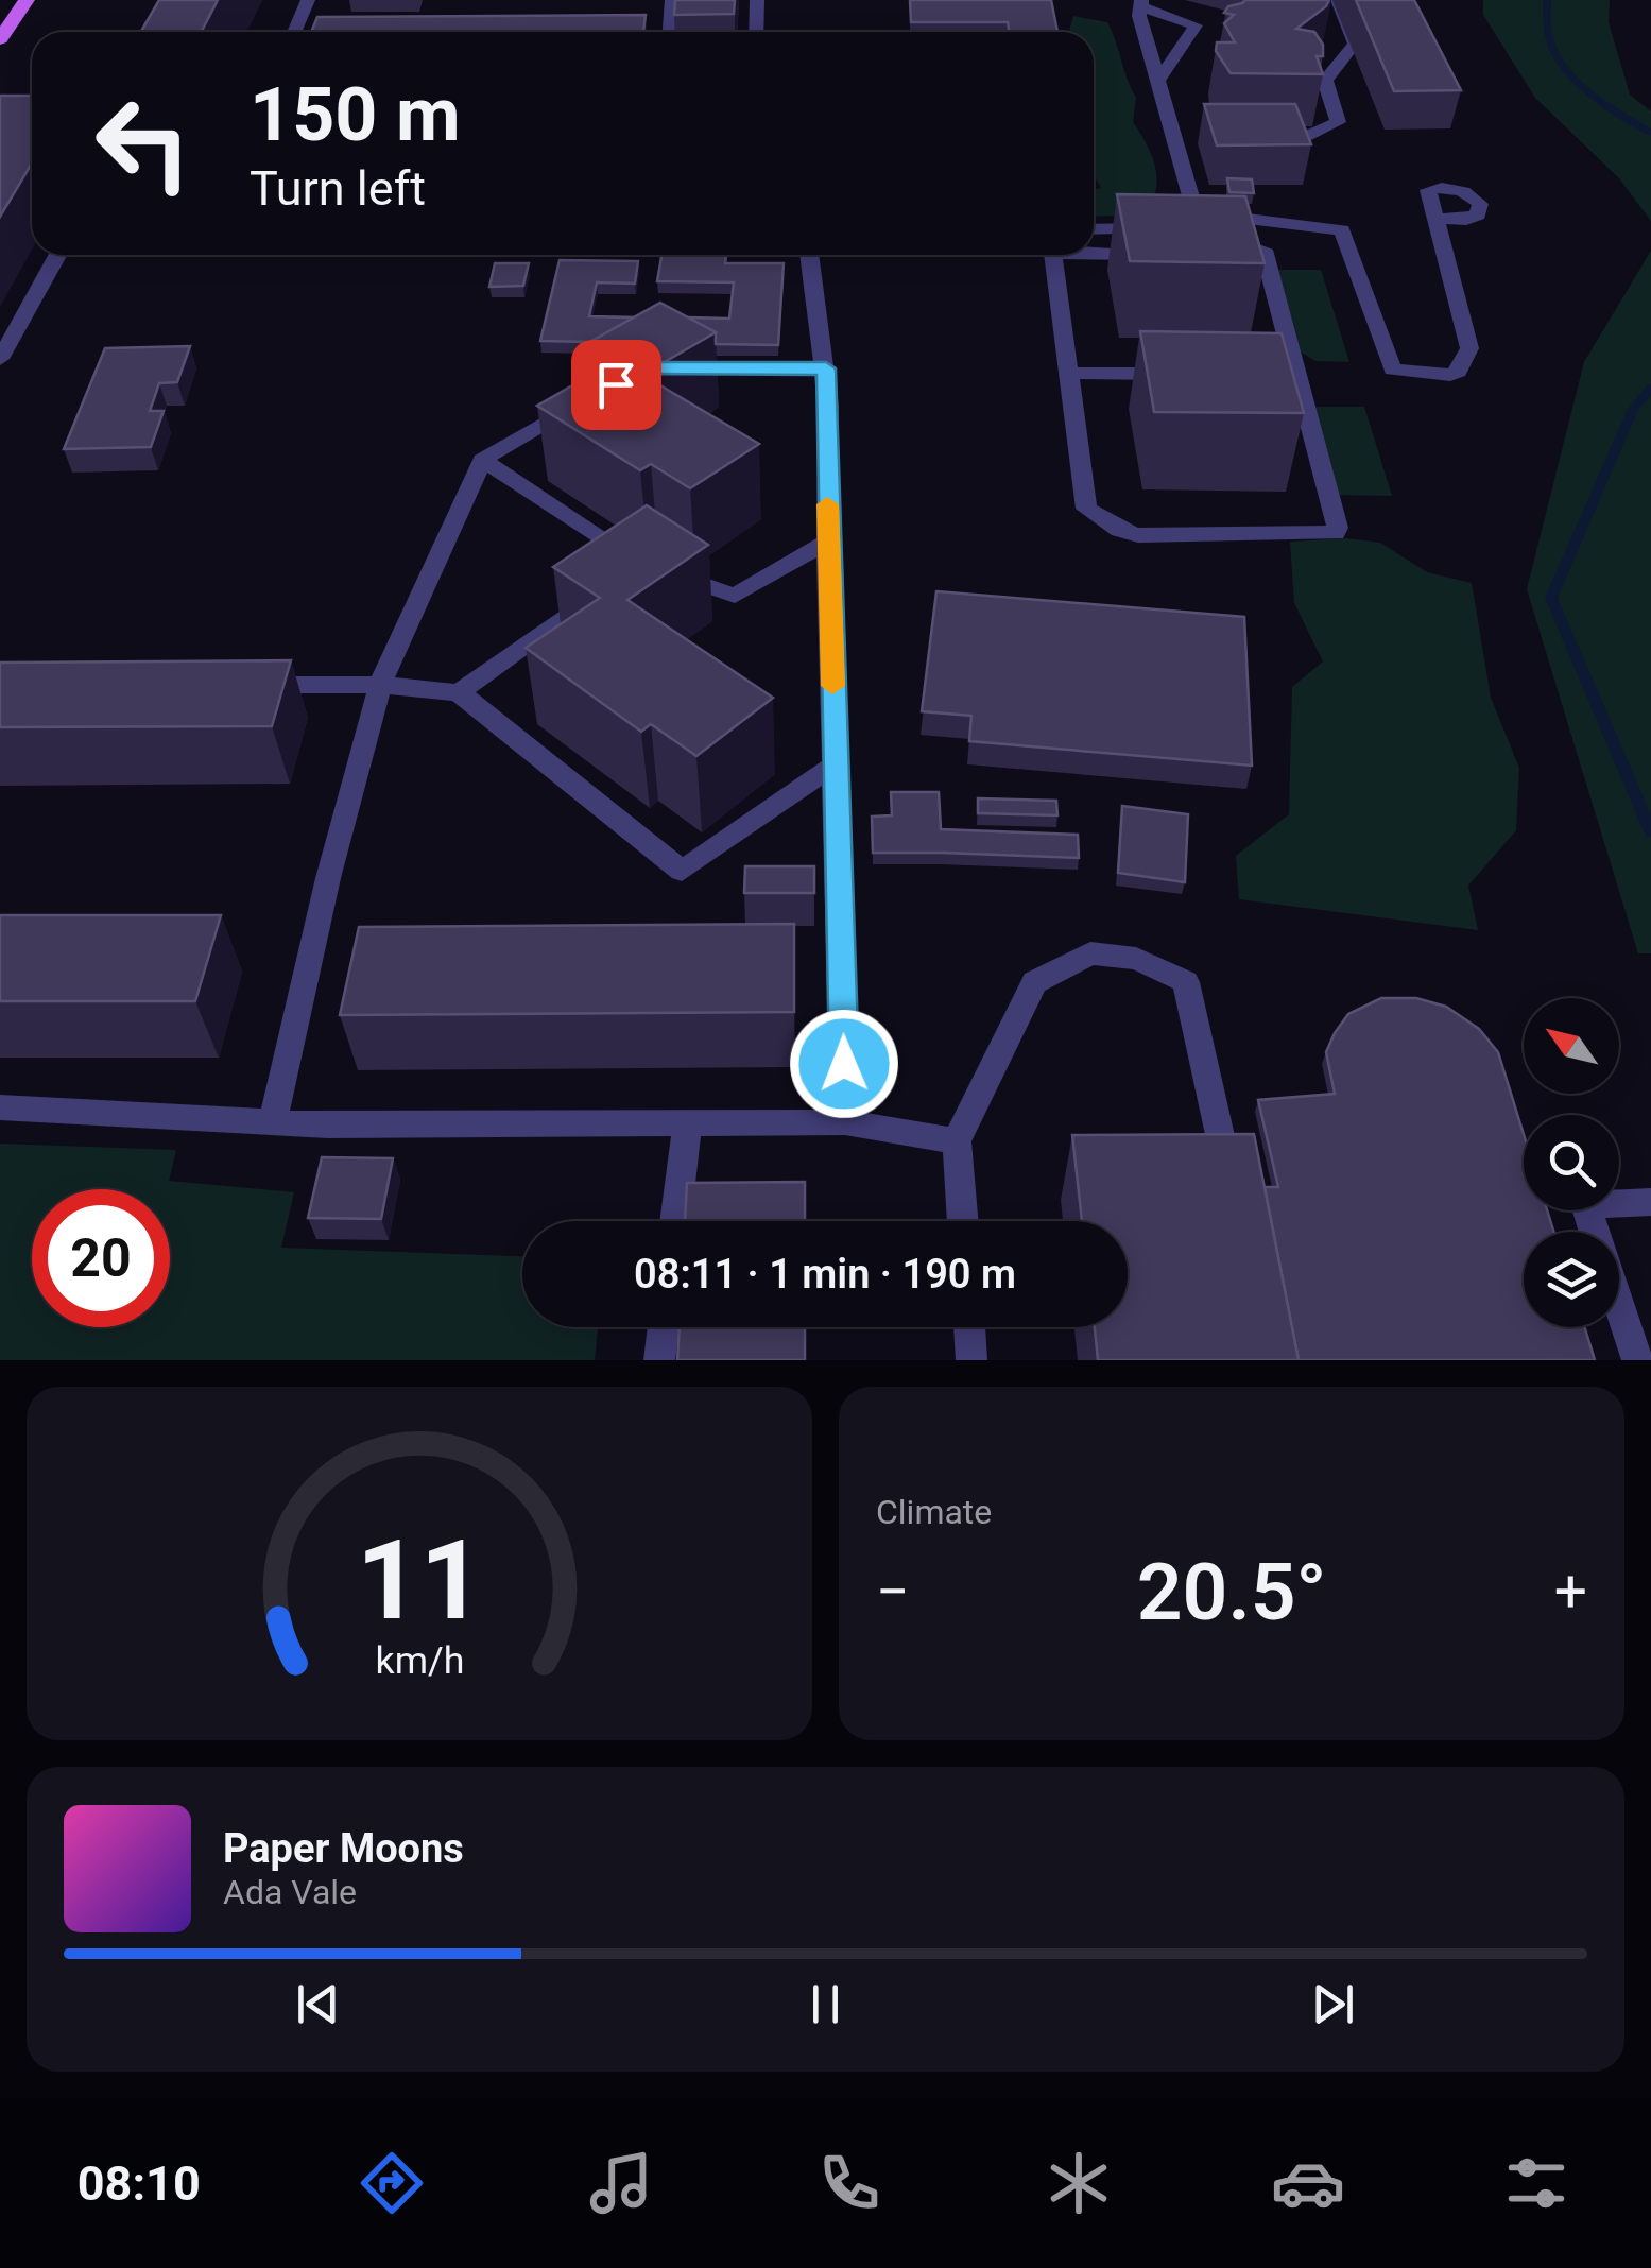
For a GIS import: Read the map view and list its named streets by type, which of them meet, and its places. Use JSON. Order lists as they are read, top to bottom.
{
  "north": "top left",
  "page": {
    "turn": ["150 m", "Turn left"],
    "limit": "20",
    "trip": "08:11 · 1 min · 190 m",
    "tile": "Climate",
    "heat": ["−", "20.5°", "+"],
    "song": ["Paper Moons", "Ada Vale"],
    "tabs": "08:10",
    "gauge": ["11", "km/h"]
  }
}
